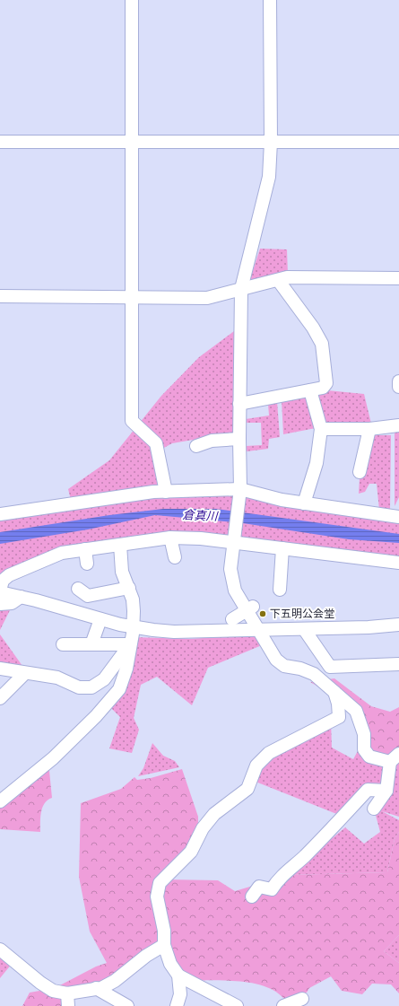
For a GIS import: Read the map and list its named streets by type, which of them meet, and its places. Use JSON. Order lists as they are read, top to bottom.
{
  "water": ["倉真川"],
  "places": ["下五明公会堂"]
}
